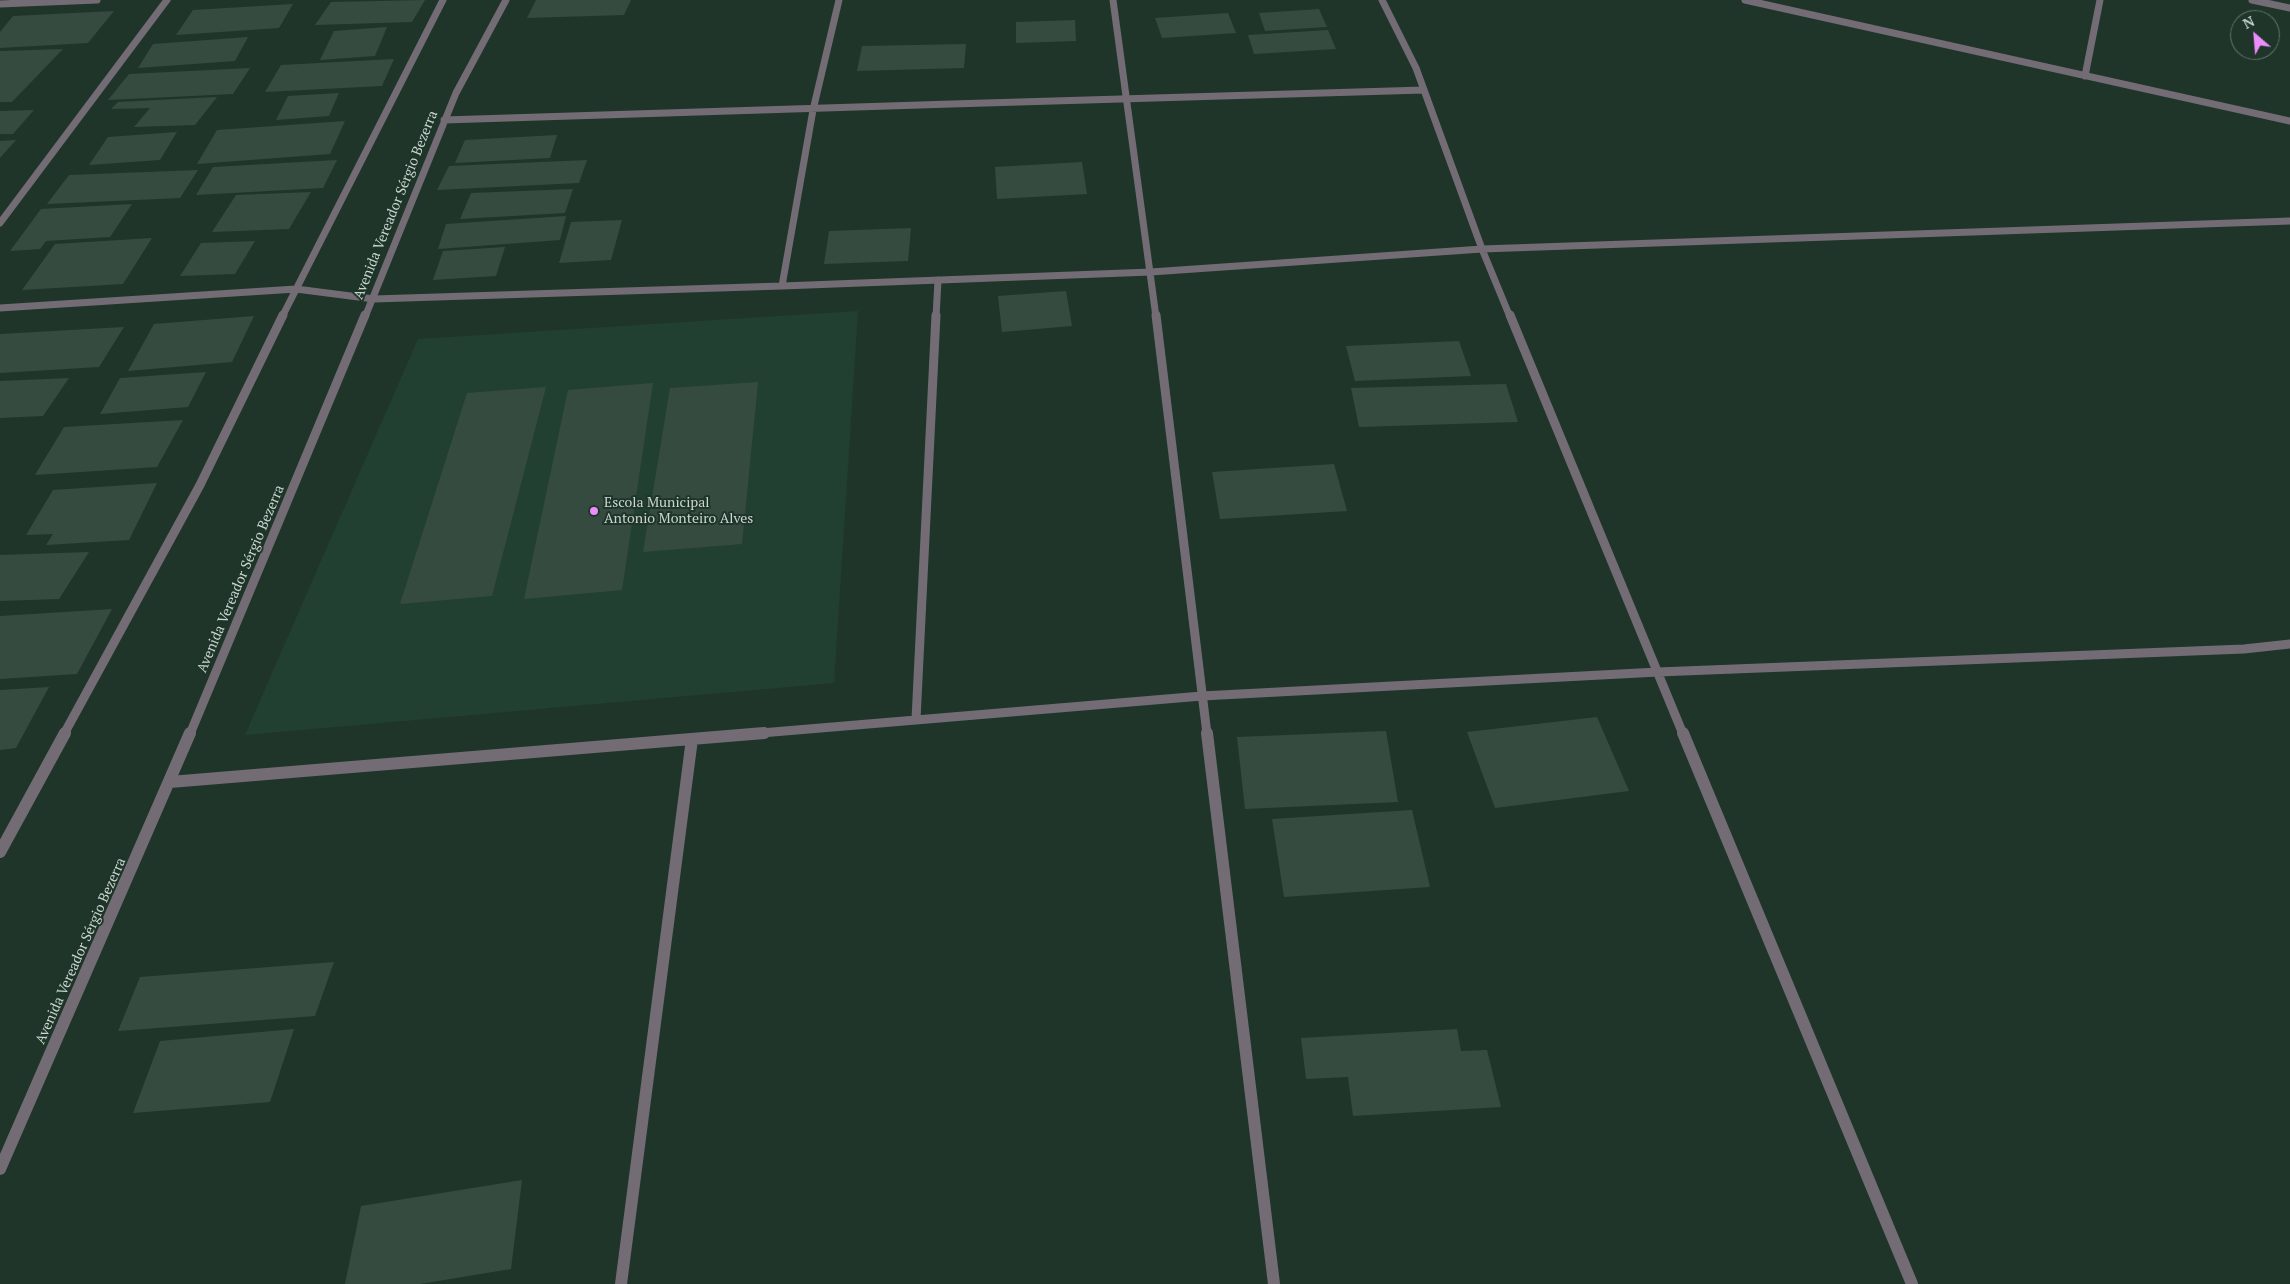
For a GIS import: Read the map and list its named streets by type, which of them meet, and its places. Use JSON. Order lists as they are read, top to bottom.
{
  "streets": {
    "street": ["Avenida Vereador Sérgio Bezerra"]
  },
  "places": ["Escola Municipal Antonio Monteiro Alves"],
  "north": "top left"
}
